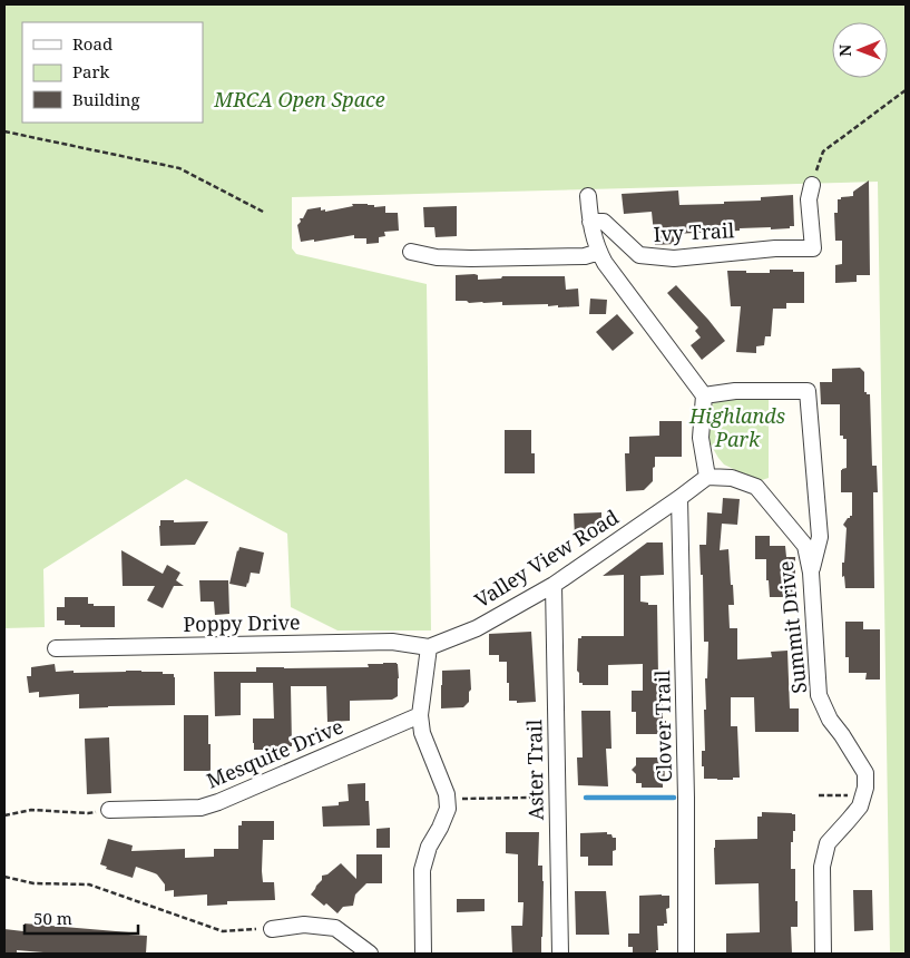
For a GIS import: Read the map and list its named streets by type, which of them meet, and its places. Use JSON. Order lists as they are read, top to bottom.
{
  "streets": {
    "street": [
      "Ivy Trail",
      "Valley View Road",
      "Poppy Drive",
      "Summit Drive",
      "Clover Trail",
      "Mesquite Drive",
      "Aster Trail"
    ]
  },
  "crossings": [
    ["Valley View Road", "Poppy Drive"],
    ["Valley View Road", "Summit Drive"],
    ["Valley View Road", "Clover Trail"],
    ["Valley View Road", "Aster Trail"]
  ],
  "parks": ["MRCA Open Space", "Highlands Park"],
  "legend": ["Road", "Park", "Building"],
  "scale_bar": "50 m",
  "north": "left"
}
